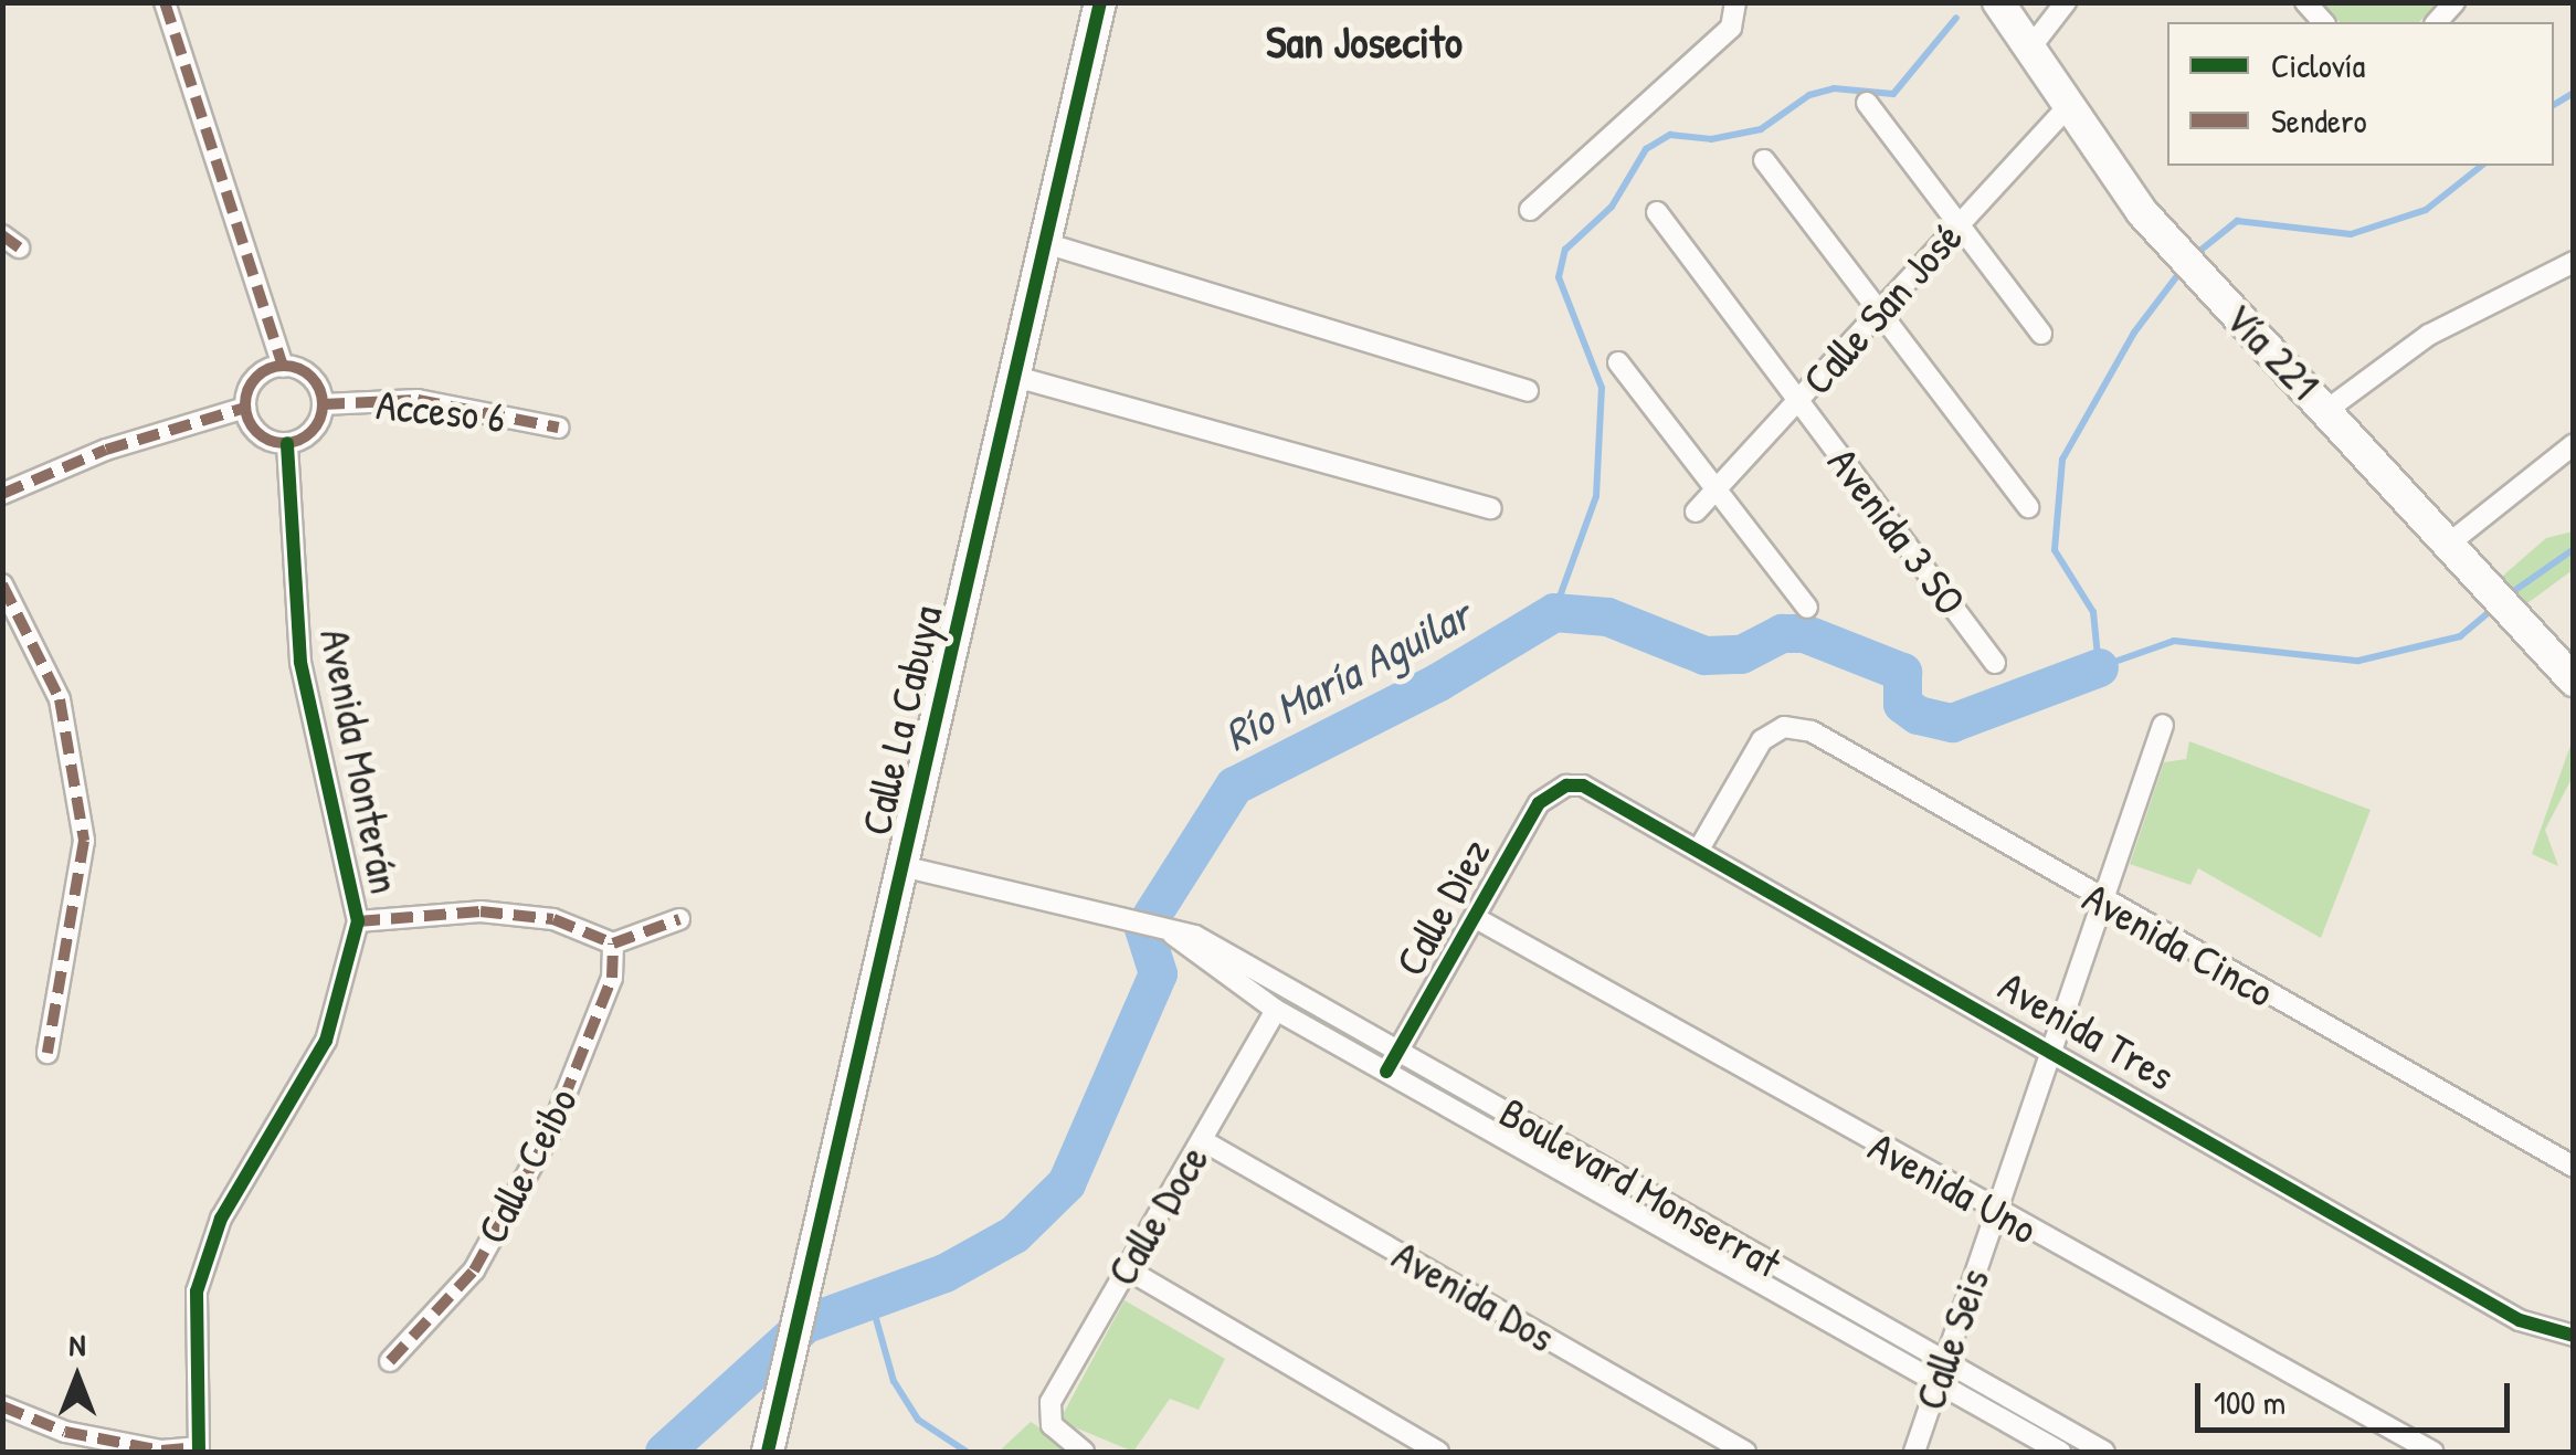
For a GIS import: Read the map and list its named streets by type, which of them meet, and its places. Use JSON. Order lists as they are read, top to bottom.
{
  "streets": {
    "street": [
      "Calle San José",
      "Vía 221",
      "Acceso 6",
      "Avenida 3 SO",
      "Calle La Cabuya",
      "Avenida Monterán",
      "Calle Diez",
      "Avenida Cinco",
      "Avenida Tres",
      "Calle Ceibo",
      "Boulevard Monserrat",
      "Avenida Uno",
      "Calle Doce",
      "Avenida Dos",
      "Calle Seis"
    ]
  },
  "crossings": [
    ["Calle San José", "Vía 221"],
    ["Calle San José", "Avenida 3 SO"],
    ["Acceso 6", "Avenida Monterán"],
    ["Calle La Cabuya", "Boulevard Monserrat"],
    ["Calle Diez", "Avenida Tres"],
    ["Calle Diez", "Boulevard Monserrat"],
    ["Calle Diez", "Avenida Uno"],
    ["Avenida Cinco", "Avenida Tres"],
    ["Avenida Cinco", "Calle Seis"],
    ["Avenida Tres", "Calle Seis"],
    ["Boulevard Monserrat", "Calle Doce"],
    ["Boulevard Monserrat", "Calle Seis"],
    ["Avenida Uno", "Calle Seis"],
    ["Calle Doce", "Avenida Dos"]
  ],
  "districts": ["San Josecito"],
  "water": ["Río María Aguilar"],
  "legend": ["Ciclovía", "Sendero"],
  "scale_bar": "100 m",
  "north": "top"
}
